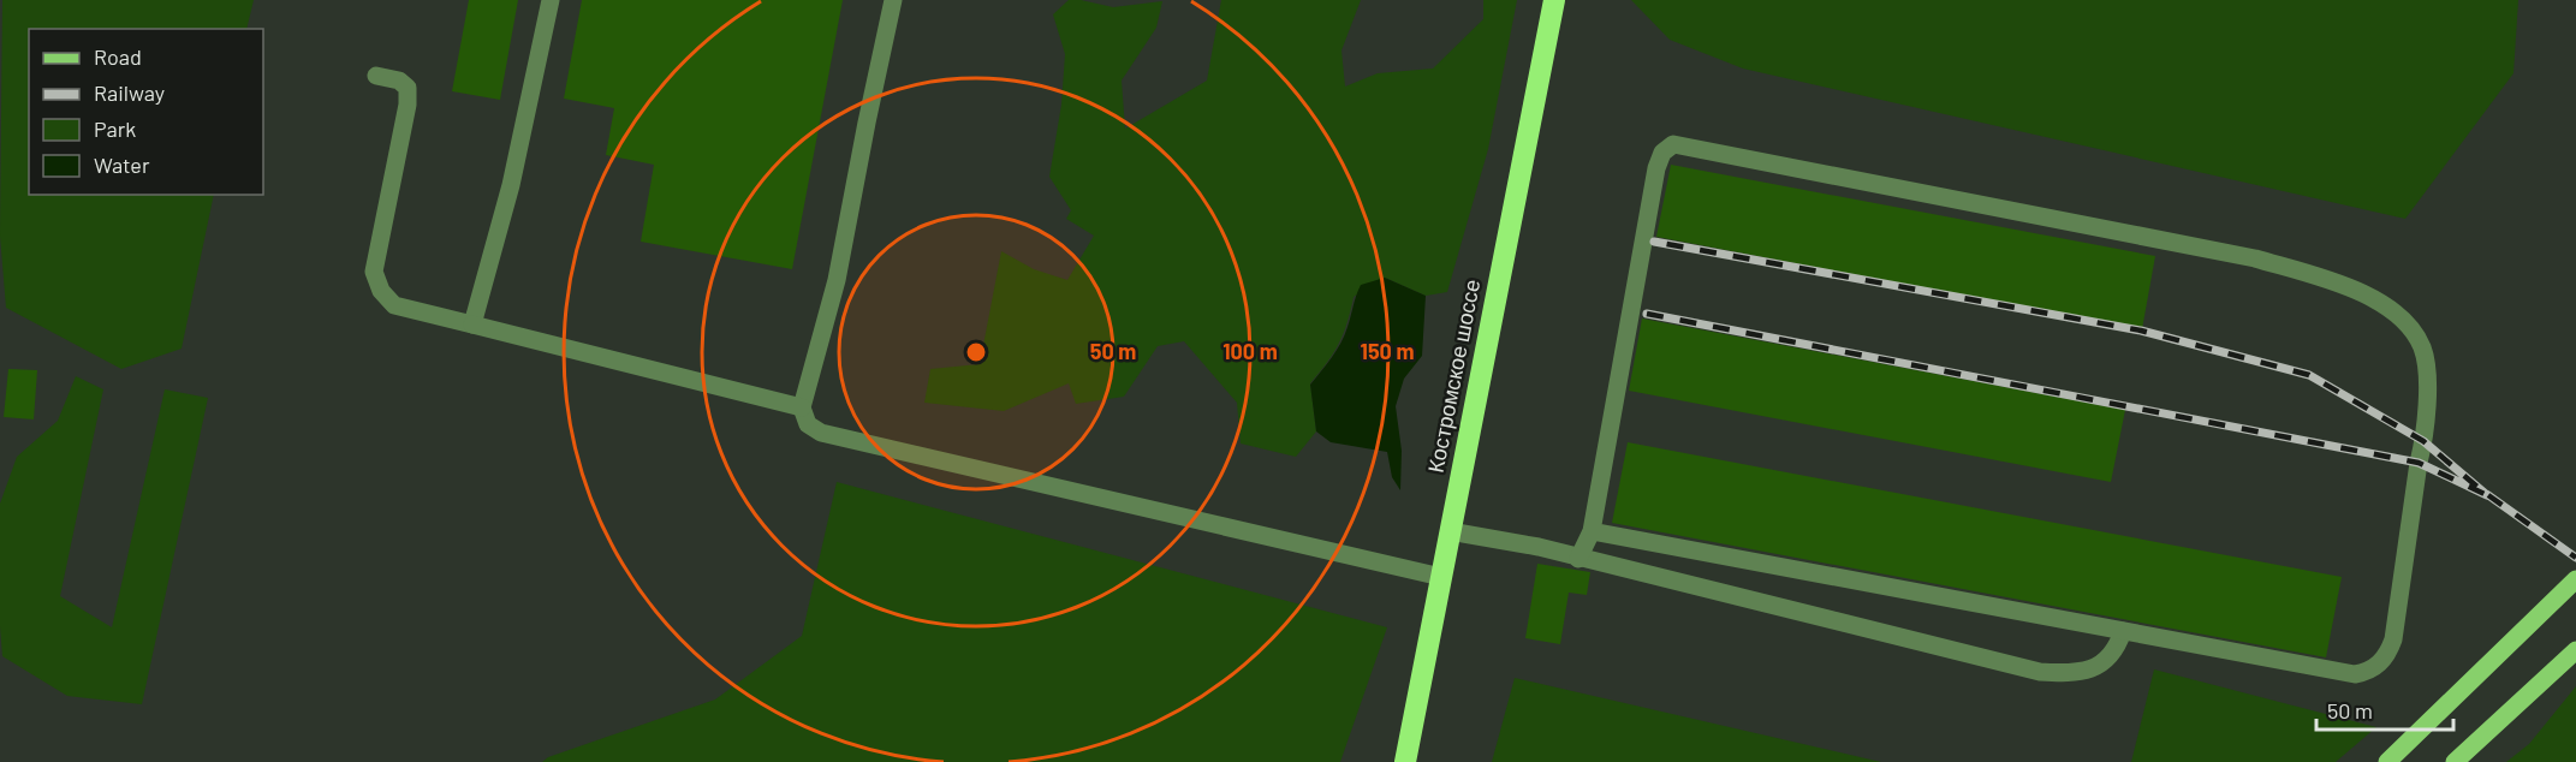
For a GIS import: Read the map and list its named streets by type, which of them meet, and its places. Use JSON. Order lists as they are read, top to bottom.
{
  "streets": {
    "highway": ["Костромское шоссе"]
  },
  "legend": [
    "Road",
    "Railway",
    "Park",
    "Water"
  ],
  "scale_bar": "50 m",
  "rings": ["50 m", "100 m", "150 m"]
}
